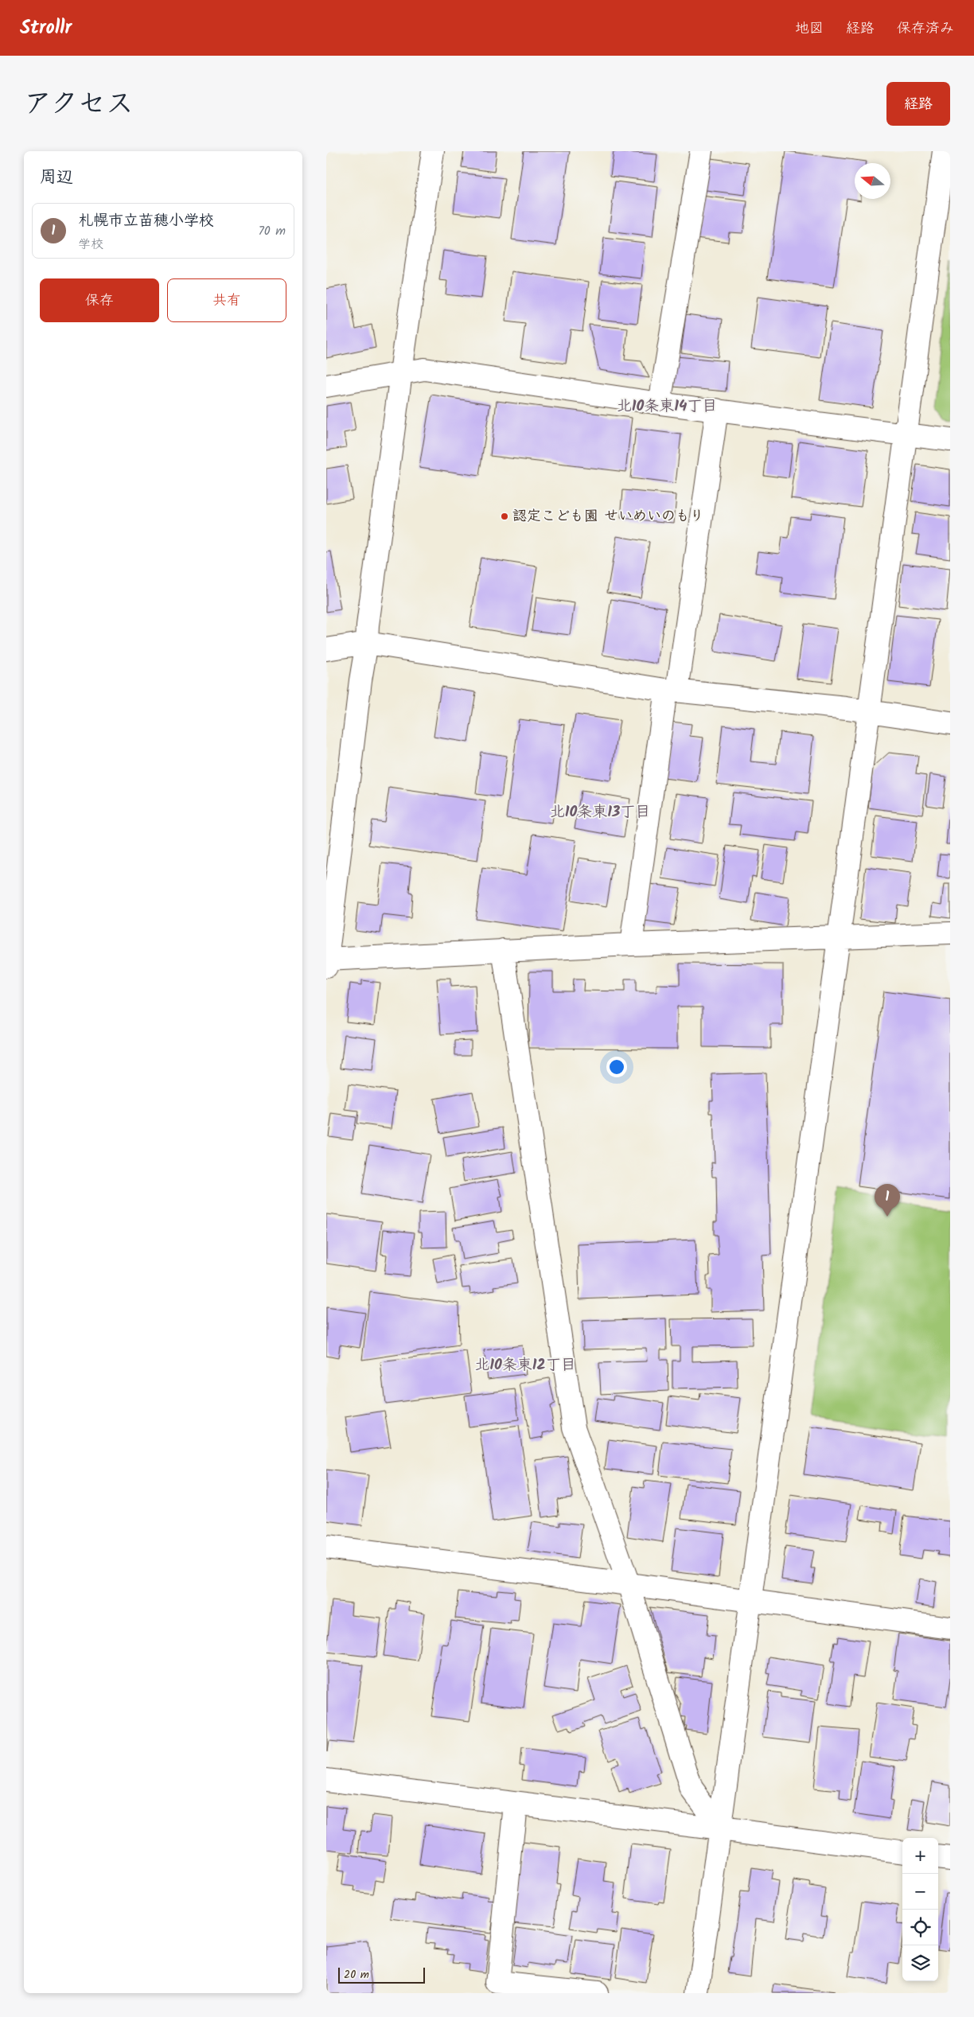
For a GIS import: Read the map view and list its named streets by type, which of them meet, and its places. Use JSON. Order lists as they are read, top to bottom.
{
  "districts": ["北10条東14丁目", "北10条東13丁目", "北10条東12丁目"],
  "places": ["認定こども園 せいめいのもり"],
  "scale_bar": "20 m",
  "north": "left",
  "page": {
    "header": "Strollr",
    "nav": ["地図", "経路", "保存済み"],
    "title": "アクセス",
    "buttons": [
      "経路",
      ["保存", "共有"]
    ],
    "heading": "周辺",
    "list": [
      {
        "mark": "1",
        "name": "札幌市立苗穂小学校",
        "note": "学校",
        "value": "70 m"
      }
    ],
    "pins": "1",
    "map_buttons": ["+", "−"],
    "scale": "20 m"
  }
}
